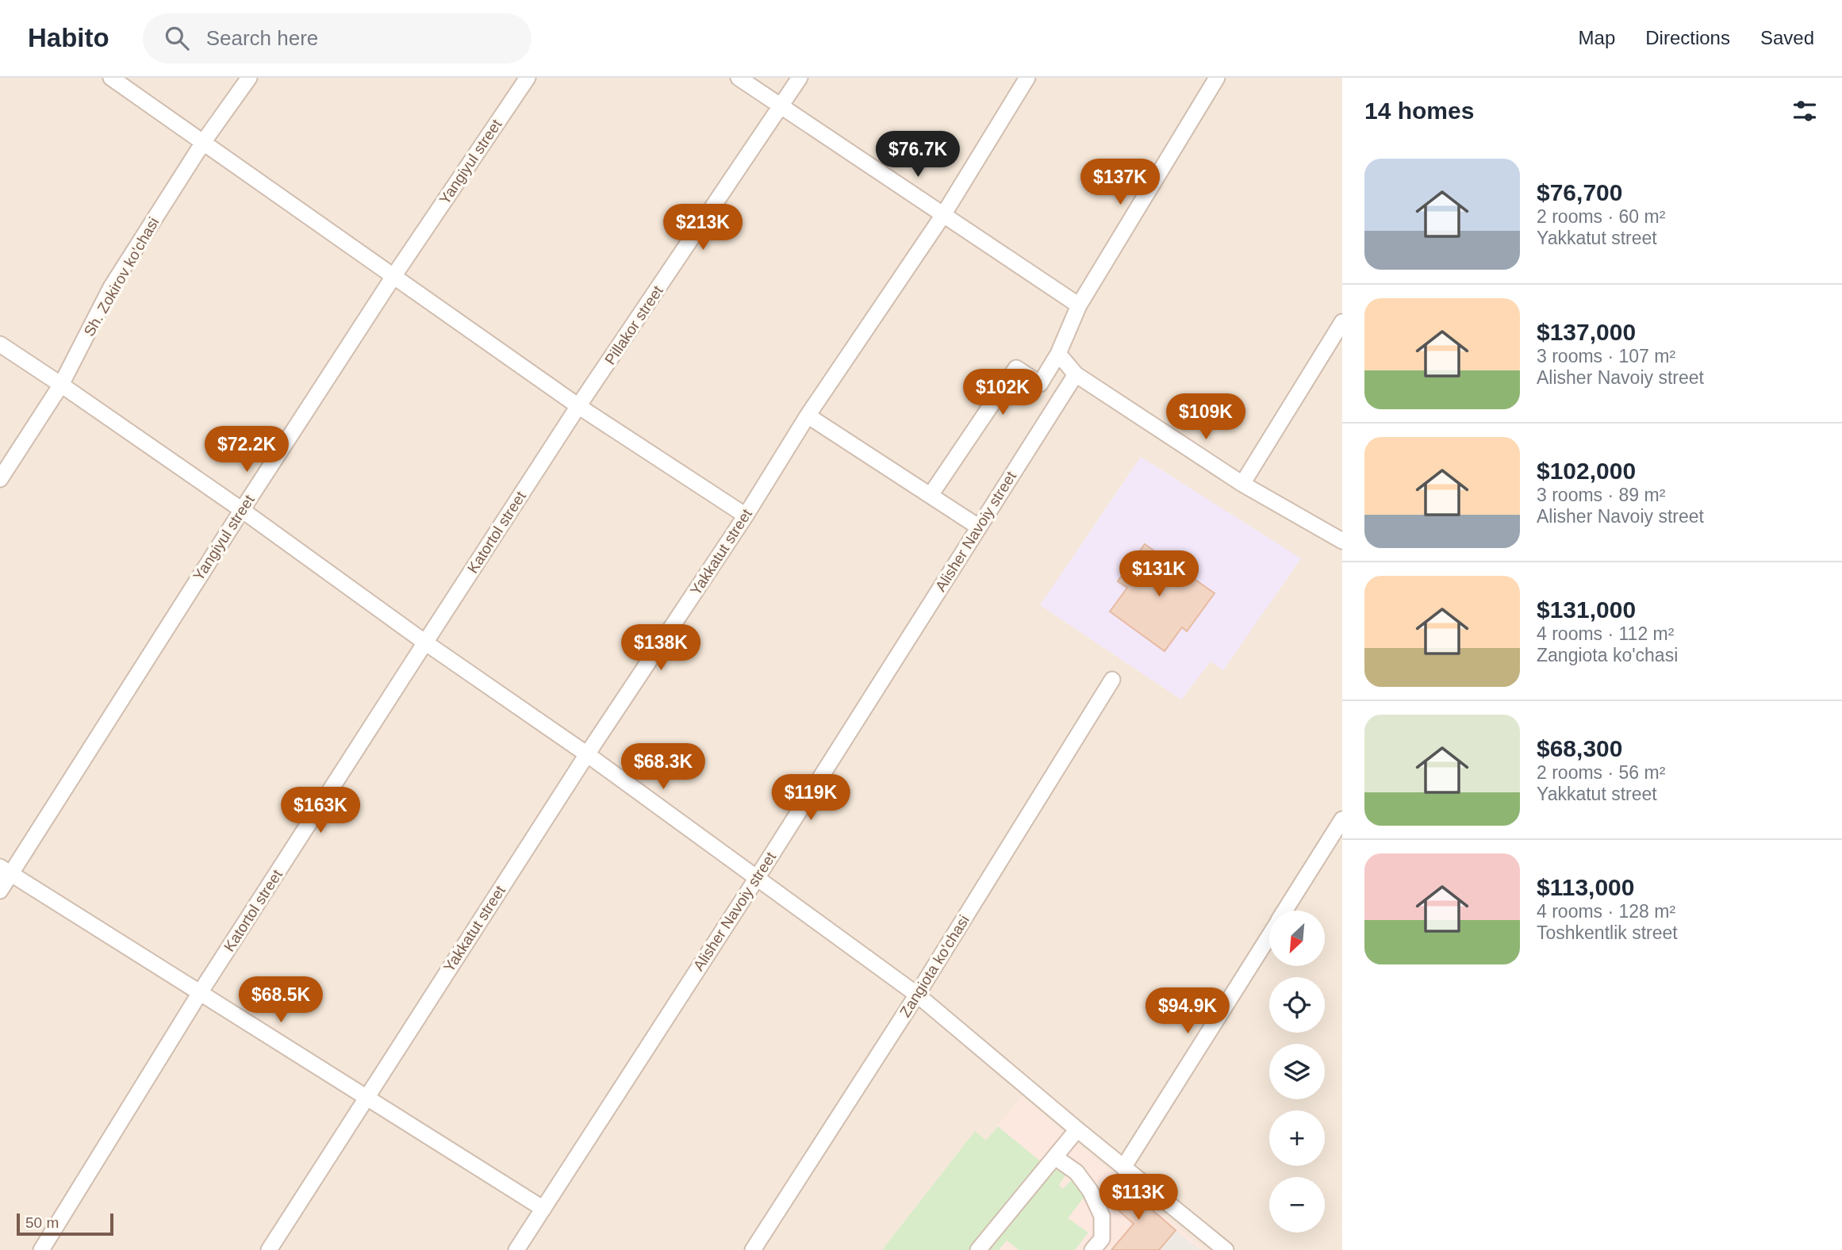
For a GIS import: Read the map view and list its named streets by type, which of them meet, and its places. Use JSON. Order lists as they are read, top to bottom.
{
  "streets": {
    "street": [
      "Yangiyul street",
      "Sh. Zokirov ko'chasi",
      "Pillakor street",
      "Alisher Navoiy street",
      "Katortol street",
      "Yakkatut street",
      "Zangiota ko'chasi"
    ]
  },
  "crossings": [
    ["Pillakor street", "Katortol street"]
  ],
  "scale_bar": "50 m",
  "north": "bottom left",
  "page": {
    "header": "Habito",
    "search": "Search here",
    "nav": ["Map", "Directions", "Saved"],
    "heading": "14 homes",
    "price": [
      "$76.7K",
      "$137K",
      "$213K",
      "$102K",
      "$109K",
      "$72.2K",
      "$131K",
      "$138K",
      "$68.3K",
      "$119K",
      "$163K",
      "$68.5K",
      "$94.9K",
      "$113K"
    ],
    "list": [
      {
        "name": "$76,700",
        "note": "2 rooms · 60 m² · Yakkatut street"
      },
      {
        "name": "$137,000",
        "note": "3 rooms · 107 m² · Alisher Navoiy street"
      },
      {
        "name": "$102,000",
        "note": "3 rooms · 89 m² · Alisher Navoiy street"
      },
      {
        "name": "$131,000",
        "note": "4 rooms · 112 m² · Zangiota ko'chasi"
      },
      {
        "name": "$68,300",
        "note": "2 rooms · 56 m² · Yakkatut street"
      },
      {
        "name": "$113,000",
        "note": "4 rooms · 128 m² · Toshkentlik street"
      }
    ],
    "map_buttons": ["+", "−"],
    "scale": "50 m"
  }
}
